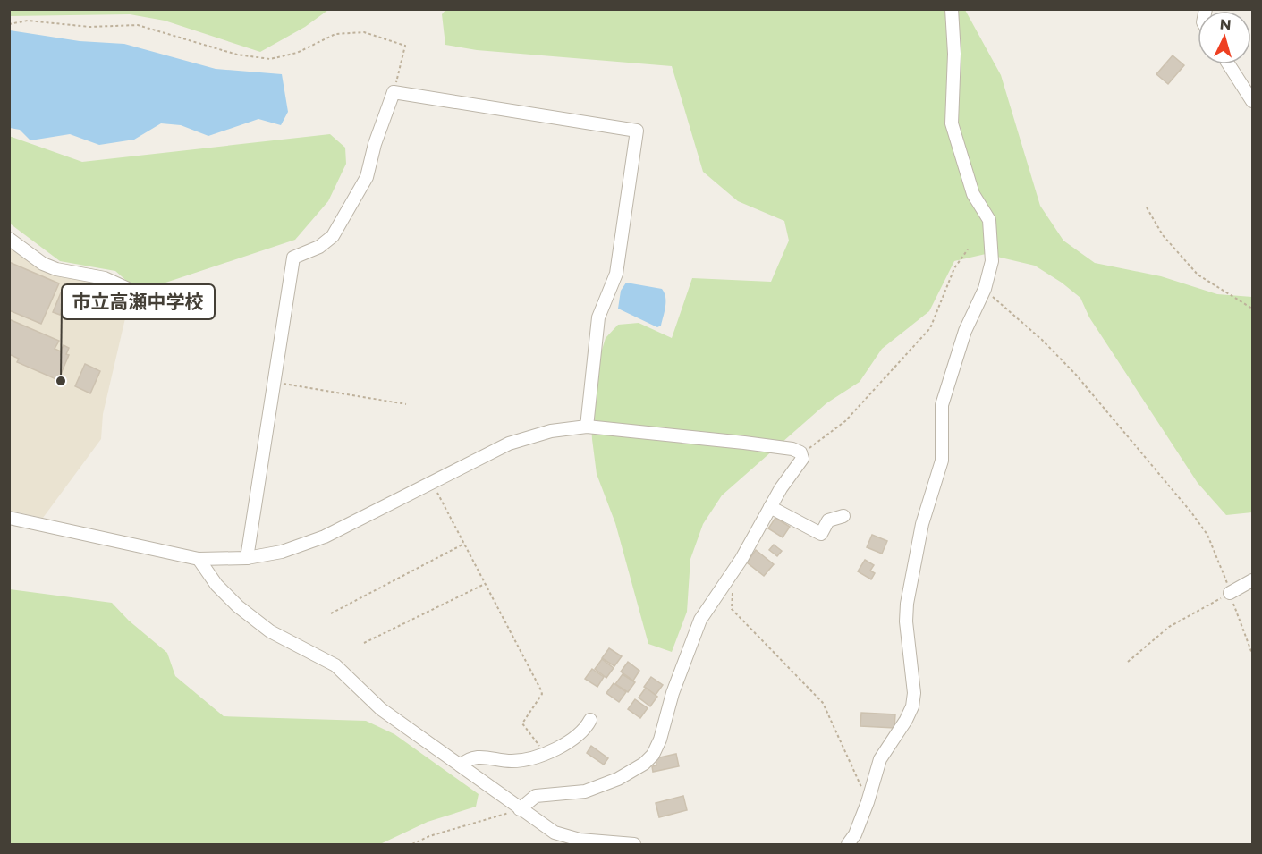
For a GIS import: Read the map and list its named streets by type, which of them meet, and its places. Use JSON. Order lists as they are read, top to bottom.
{
  "places": ["市立高瀬中学校"],
  "north": "top"
}
